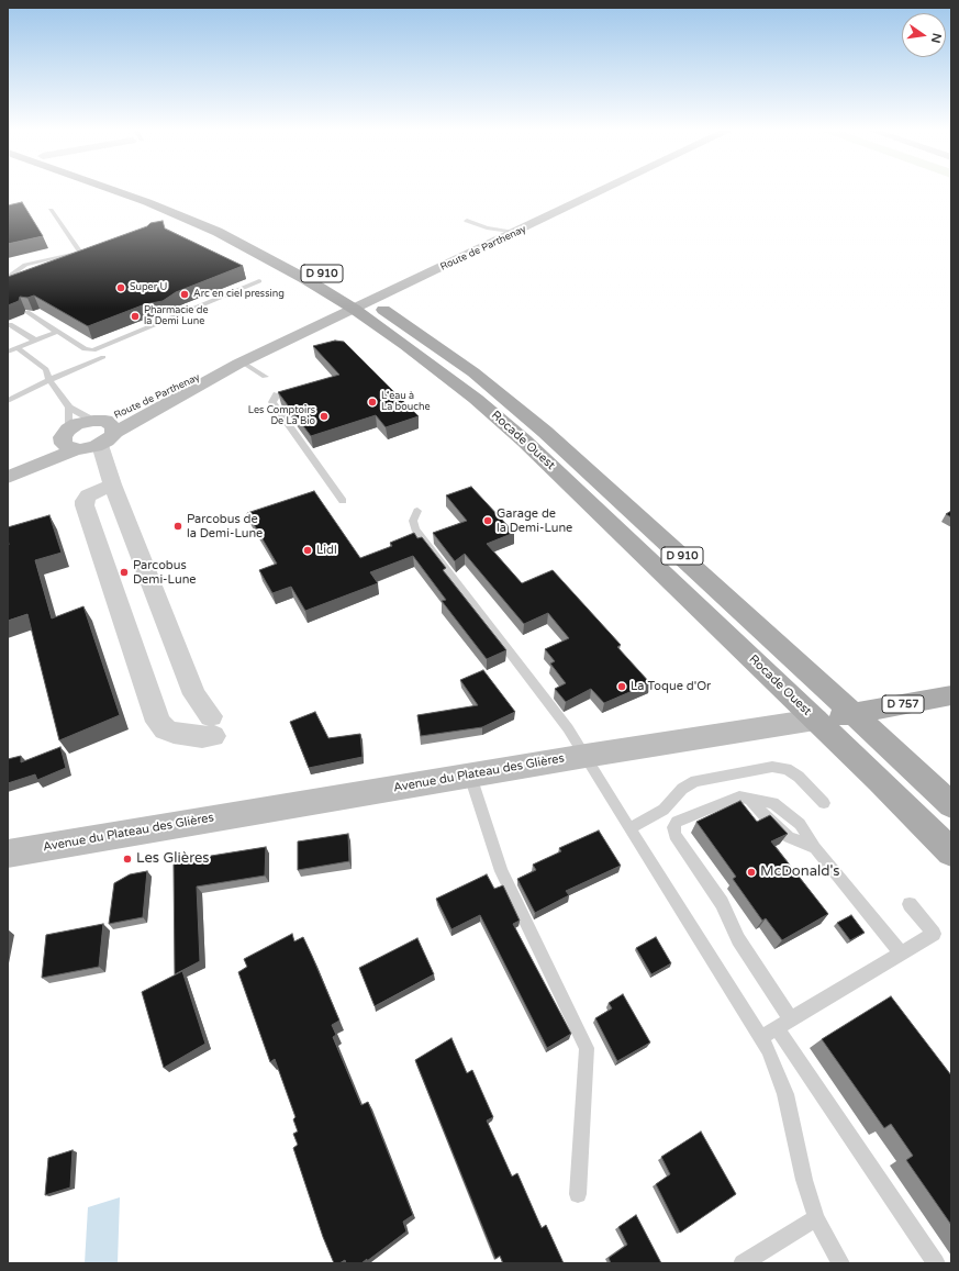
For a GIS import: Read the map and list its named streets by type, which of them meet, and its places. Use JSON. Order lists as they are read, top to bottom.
{
  "streets": {
    "main road": [
      "Route de Parthenay",
      "D 910",
      "Rocade Ouest",
      "D 757",
      "Avenue du Plateau des Glières"
    ]
  },
  "crossings": [
    ["Route de Parthenay", "D 910"],
    ["Route de Parthenay", "Rocade Ouest"],
    ["D 910", "Rocade Ouest"],
    ["D 910", "Avenue du Plateau des Glières"],
    ["Rocade Ouest", "Avenue du Plateau des Glières"]
  ],
  "places": [
    "Super U",
    "Arc en ciel pressing",
    "Pharmacie de la Demi Lune",
    "L'eau à La bouche",
    "Les Comptoirs De La Bio",
    "Garage de la Demi-Lune",
    "Parcobus de la Demi-Lune",
    "Lidl",
    "Parcobus Demi-Lune",
    "La Toque d'Or",
    "Les Glières",
    "McDonald's"
  ],
  "north": "right"
}
